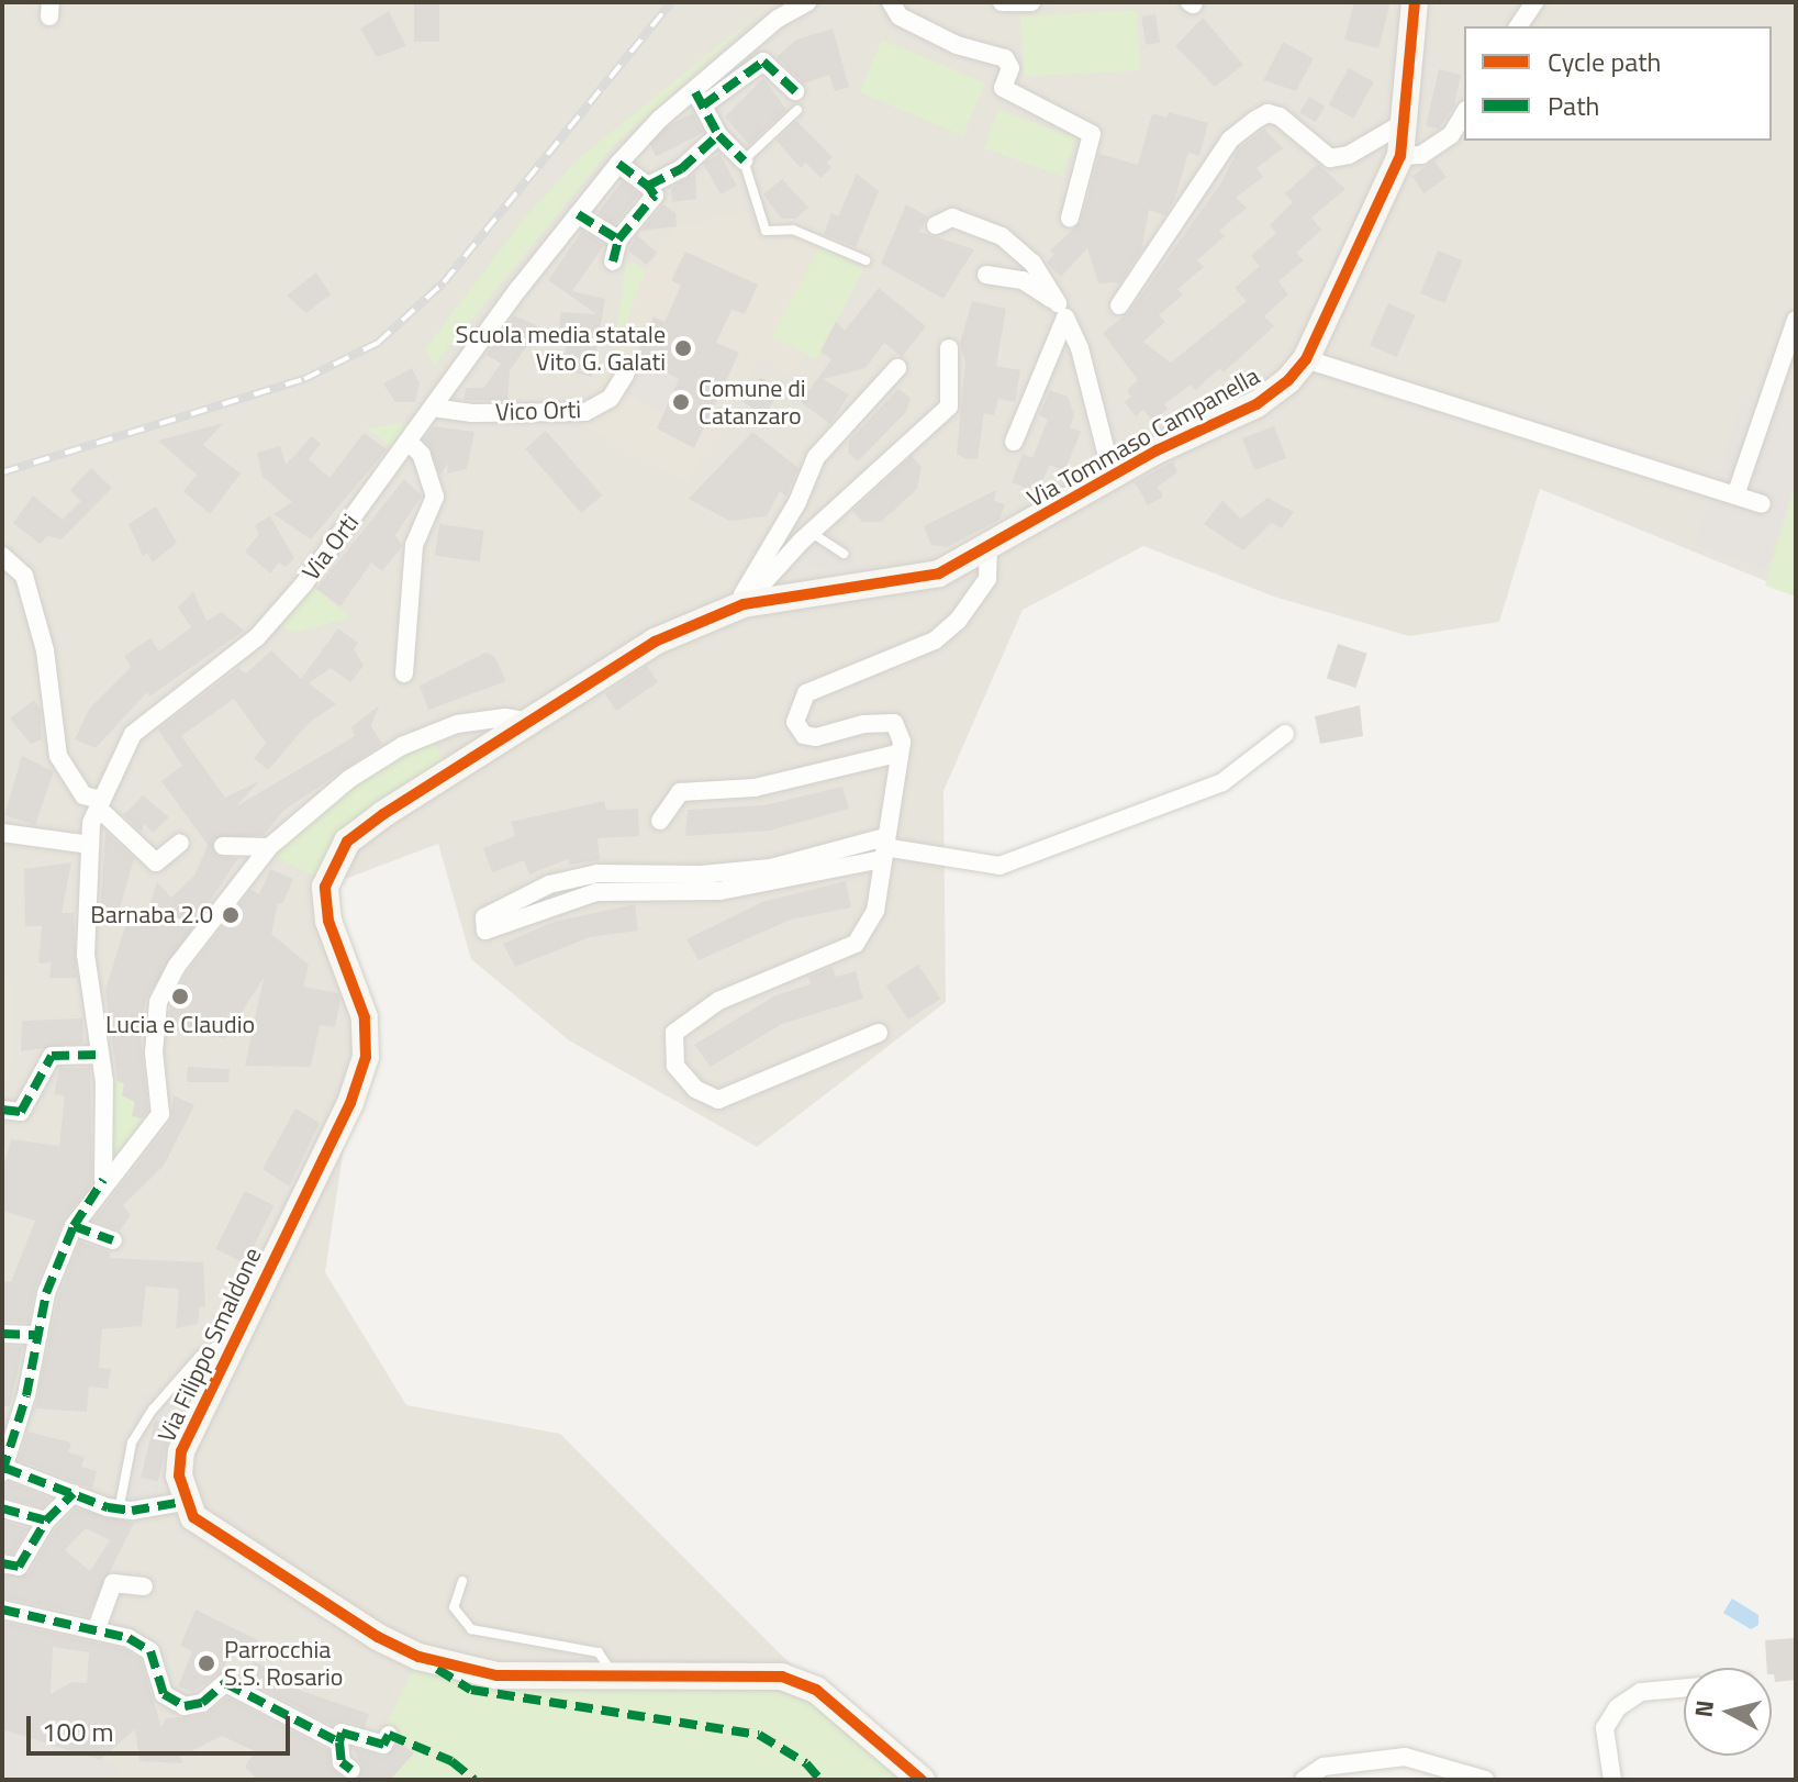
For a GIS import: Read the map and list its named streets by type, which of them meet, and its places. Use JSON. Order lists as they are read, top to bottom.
{
  "streets": {
    "street": [
      "Vico Orti",
      "Via Tommaso Campanella",
      "Via Orti",
      "Via Filippo Smaldone"
    ]
  },
  "crossings": [
    ["Vico Orti", "Via Orti"],
    ["Via Tommaso Campanella", "Via Filippo Smaldone"]
  ],
  "places": [
    "Scuola media statale Vito G. Galati",
    "Comune di Catanzaro",
    "Barnaba 2.0",
    "Lucia e Claudio",
    "Parrocchia S.S. Rosario"
  ],
  "legend": ["Cycle path", "Path"],
  "scale_bar": "100 m",
  "north": "left"
}
